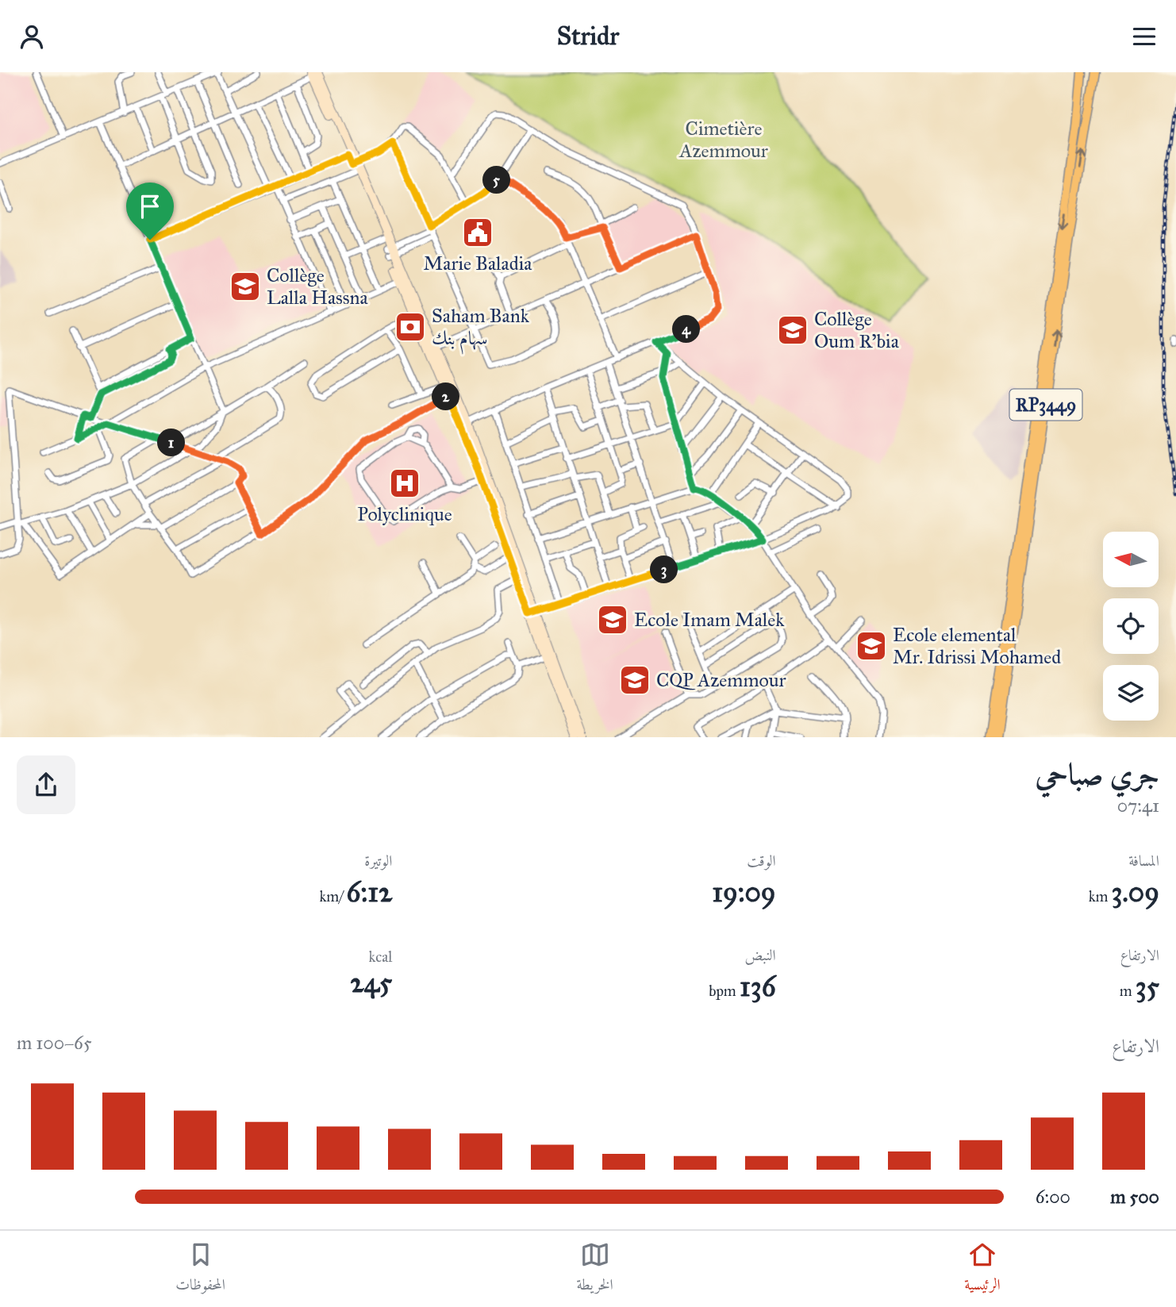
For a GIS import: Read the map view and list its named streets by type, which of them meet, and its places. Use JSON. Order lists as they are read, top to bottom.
{
  "streets": {
    "highway": ["RP3449"]
  },
  "parks": ["Cimetière Azemmour"],
  "places": {
    "public building": ["Marie Baladia"],
    "school or university": [
      "Collège Lalla Hassna",
      "Collège Oum R'bia",
      "Ecole Imam Malek",
      "Ecole elemental Mr. Idrissi Mohamed",
      "CQP Azemmour"
    ],
    "bank": ["Saham Bank سهام بنك"],
    "hospital": ["Polyclinique"]
  },
  "north": "left",
  "page": {
    "header": "Stridr",
    "pins": [
      "5",
      "4",
      "2",
      "1",
      "3"
    ],
    "heading": ["جري صباحي", "07:41"],
    "stats": [
      ["المسافة", "3.09 km"],
      ["الوقت", "19:09"],
      ["الوتيرة", "6:12 /km"],
      ["الارتفاع", "35 m"],
      ["النبض", "136 bpm"],
      ["kcal", "245"]
    ],
    "chart": ["الارتفاع", "65–100 m"],
    "list": [
      {
        "name": "500 m",
        "note": "6:00"
      }
    ],
    "tabs": ["الرئيسية", "الخريطة", "المحفوظات"]
  }
}
